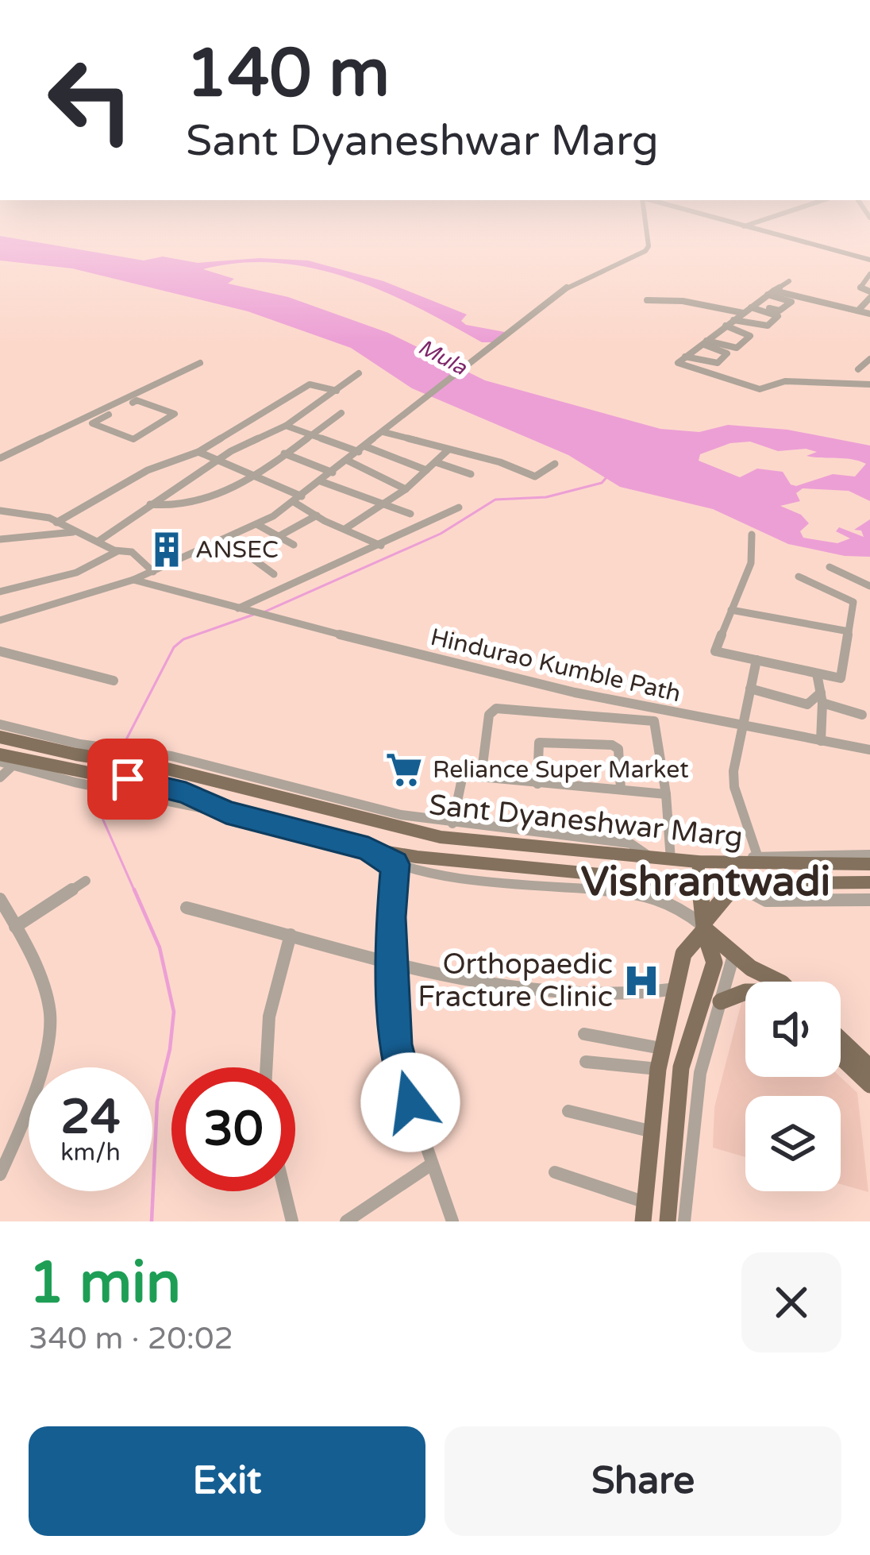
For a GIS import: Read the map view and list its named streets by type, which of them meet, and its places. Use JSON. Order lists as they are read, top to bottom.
{
  "streets": {
    "main road": ["Sant Dyaneshwar Marg"],
    "street": ["Hindurao Kumble Path"]
  },
  "districts": ["Vishrantwadi"],
  "water": ["Mula"],
  "places": {
    "building": ["ANSEC"],
    "supermarket": ["Reliance Super Market"],
    "hospital": ["Orthopaedic Fracture Clinic"]
  },
  "page": {
    "turn": ["140 m", "Sant Dyaneshwar Marg"],
    "speed": "24 km/h",
    "limit": "30",
    "heading": ["1 min", "340 m · 20:02"],
    "buttons": ["Exit", "Share"]
  }
}
